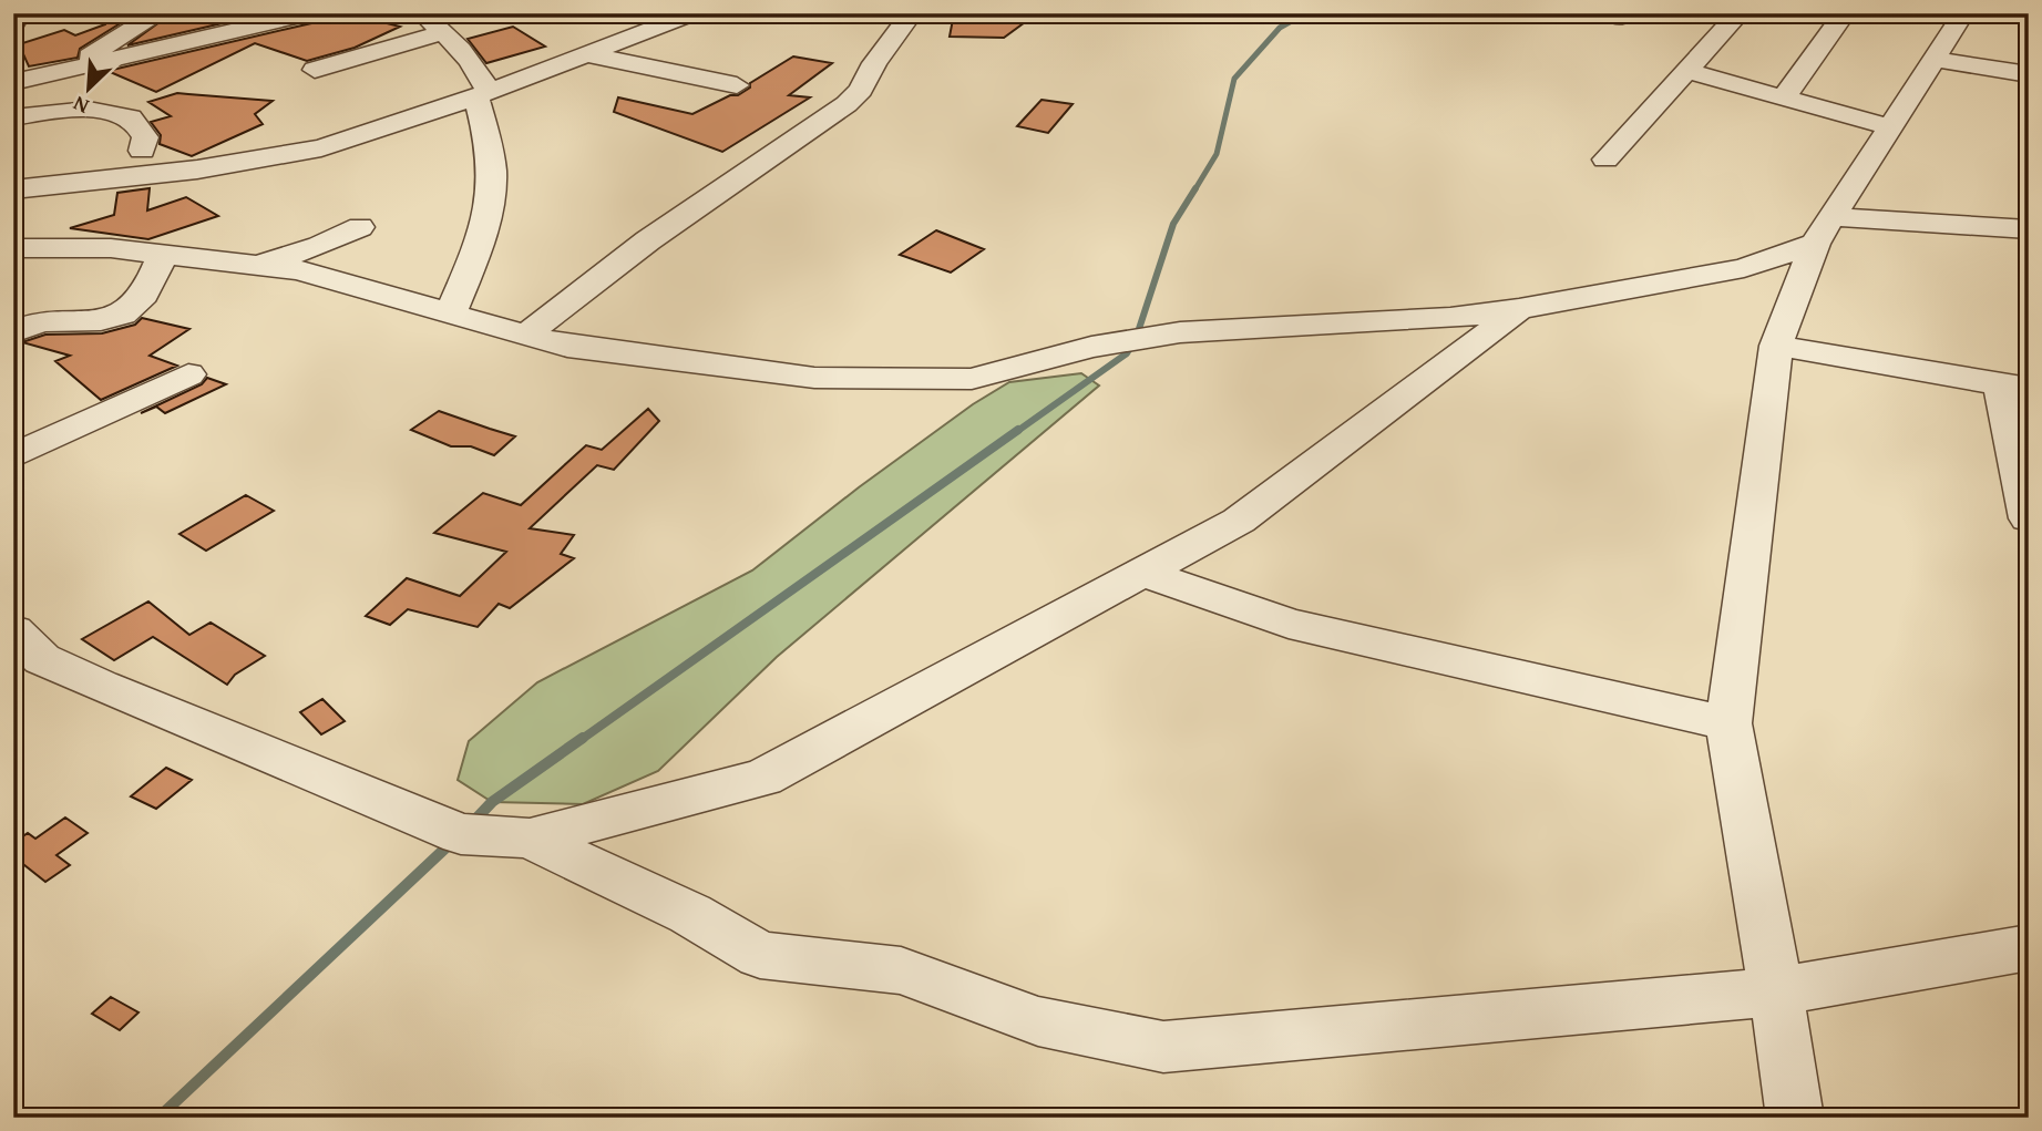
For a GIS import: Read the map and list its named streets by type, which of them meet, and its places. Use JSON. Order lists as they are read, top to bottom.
{
  "north": "bottom left"
}
